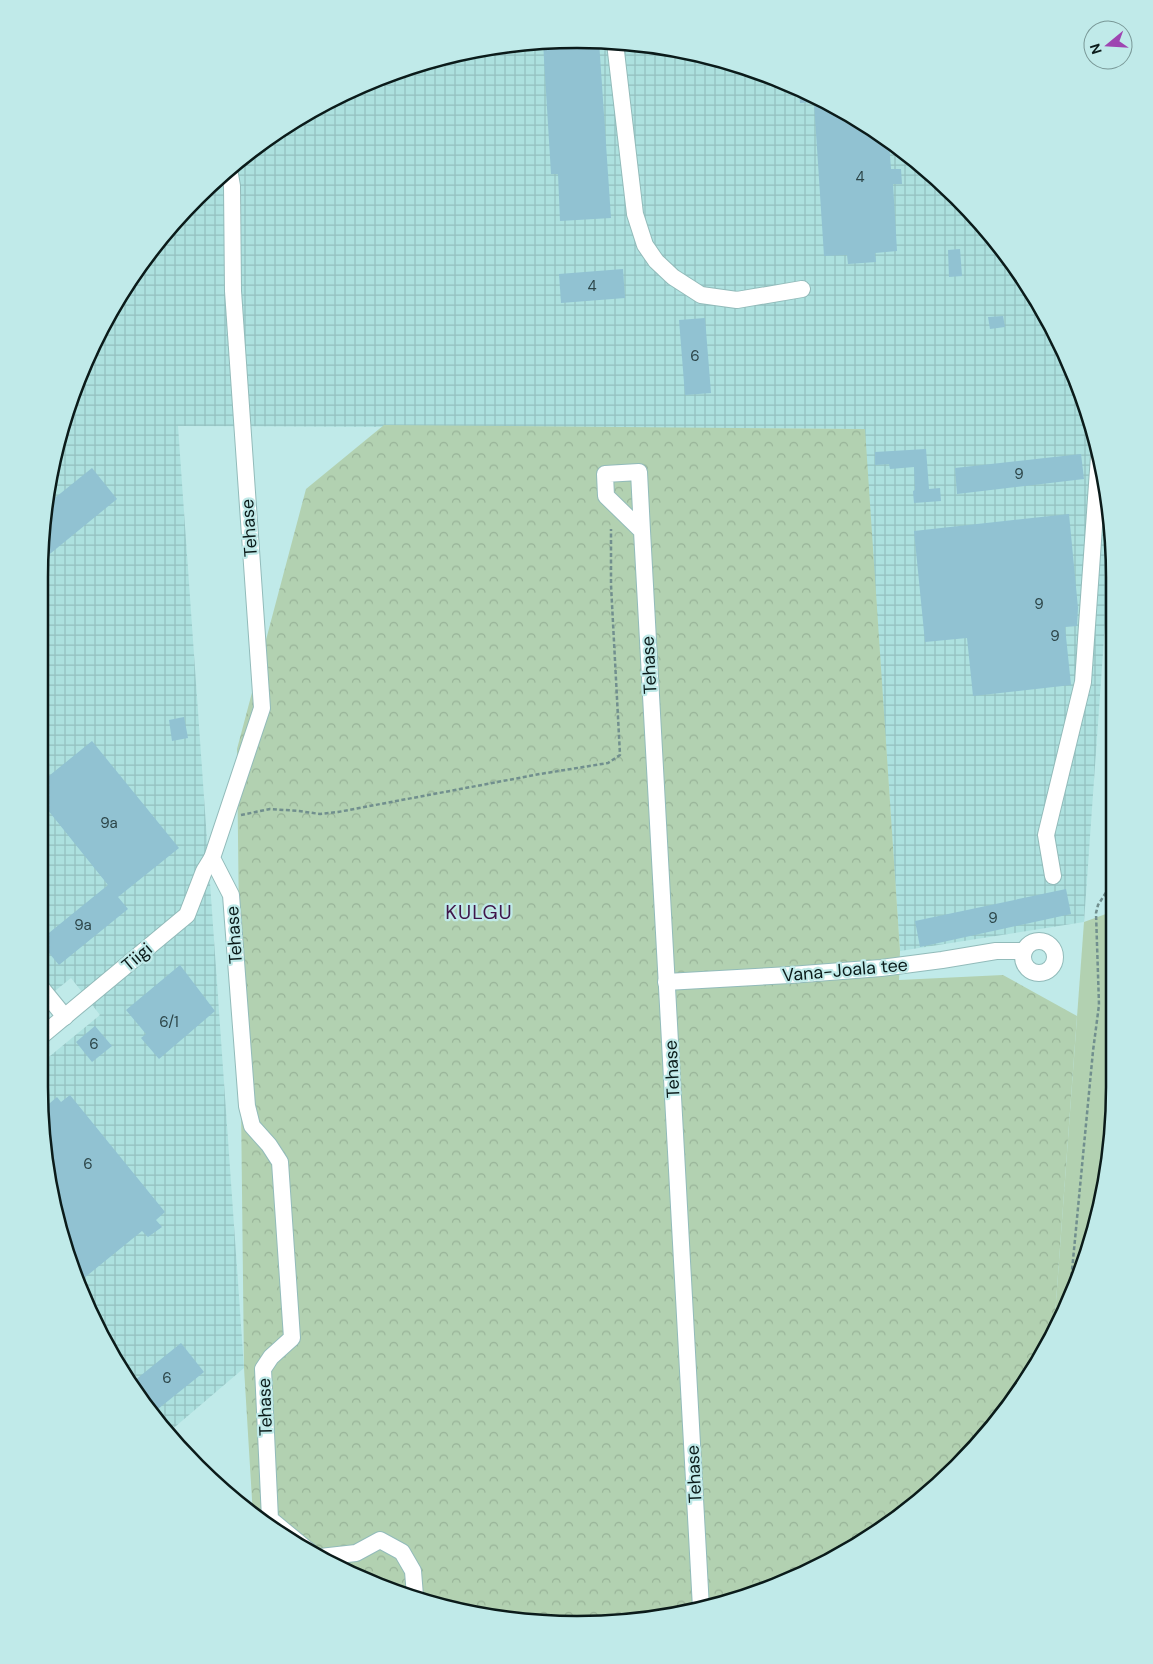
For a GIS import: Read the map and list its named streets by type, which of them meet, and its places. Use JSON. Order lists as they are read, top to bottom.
{
  "streets": {
    "street": ["Tehase", "Tiigi", "Vana-Joala tee"]
  },
  "crossings": [
    ["Tehase", "Tiigi"],
    ["Tehase", "Vana-Joala tee"]
  ],
  "districts": ["KULGU"],
  "house_numbers": [
    "4",
    "4",
    "6",
    "9",
    "9",
    "9",
    "9a",
    "9",
    "9a",
    "6/1",
    "6",
    "6",
    "6"
  ],
  "north": "left"
}
